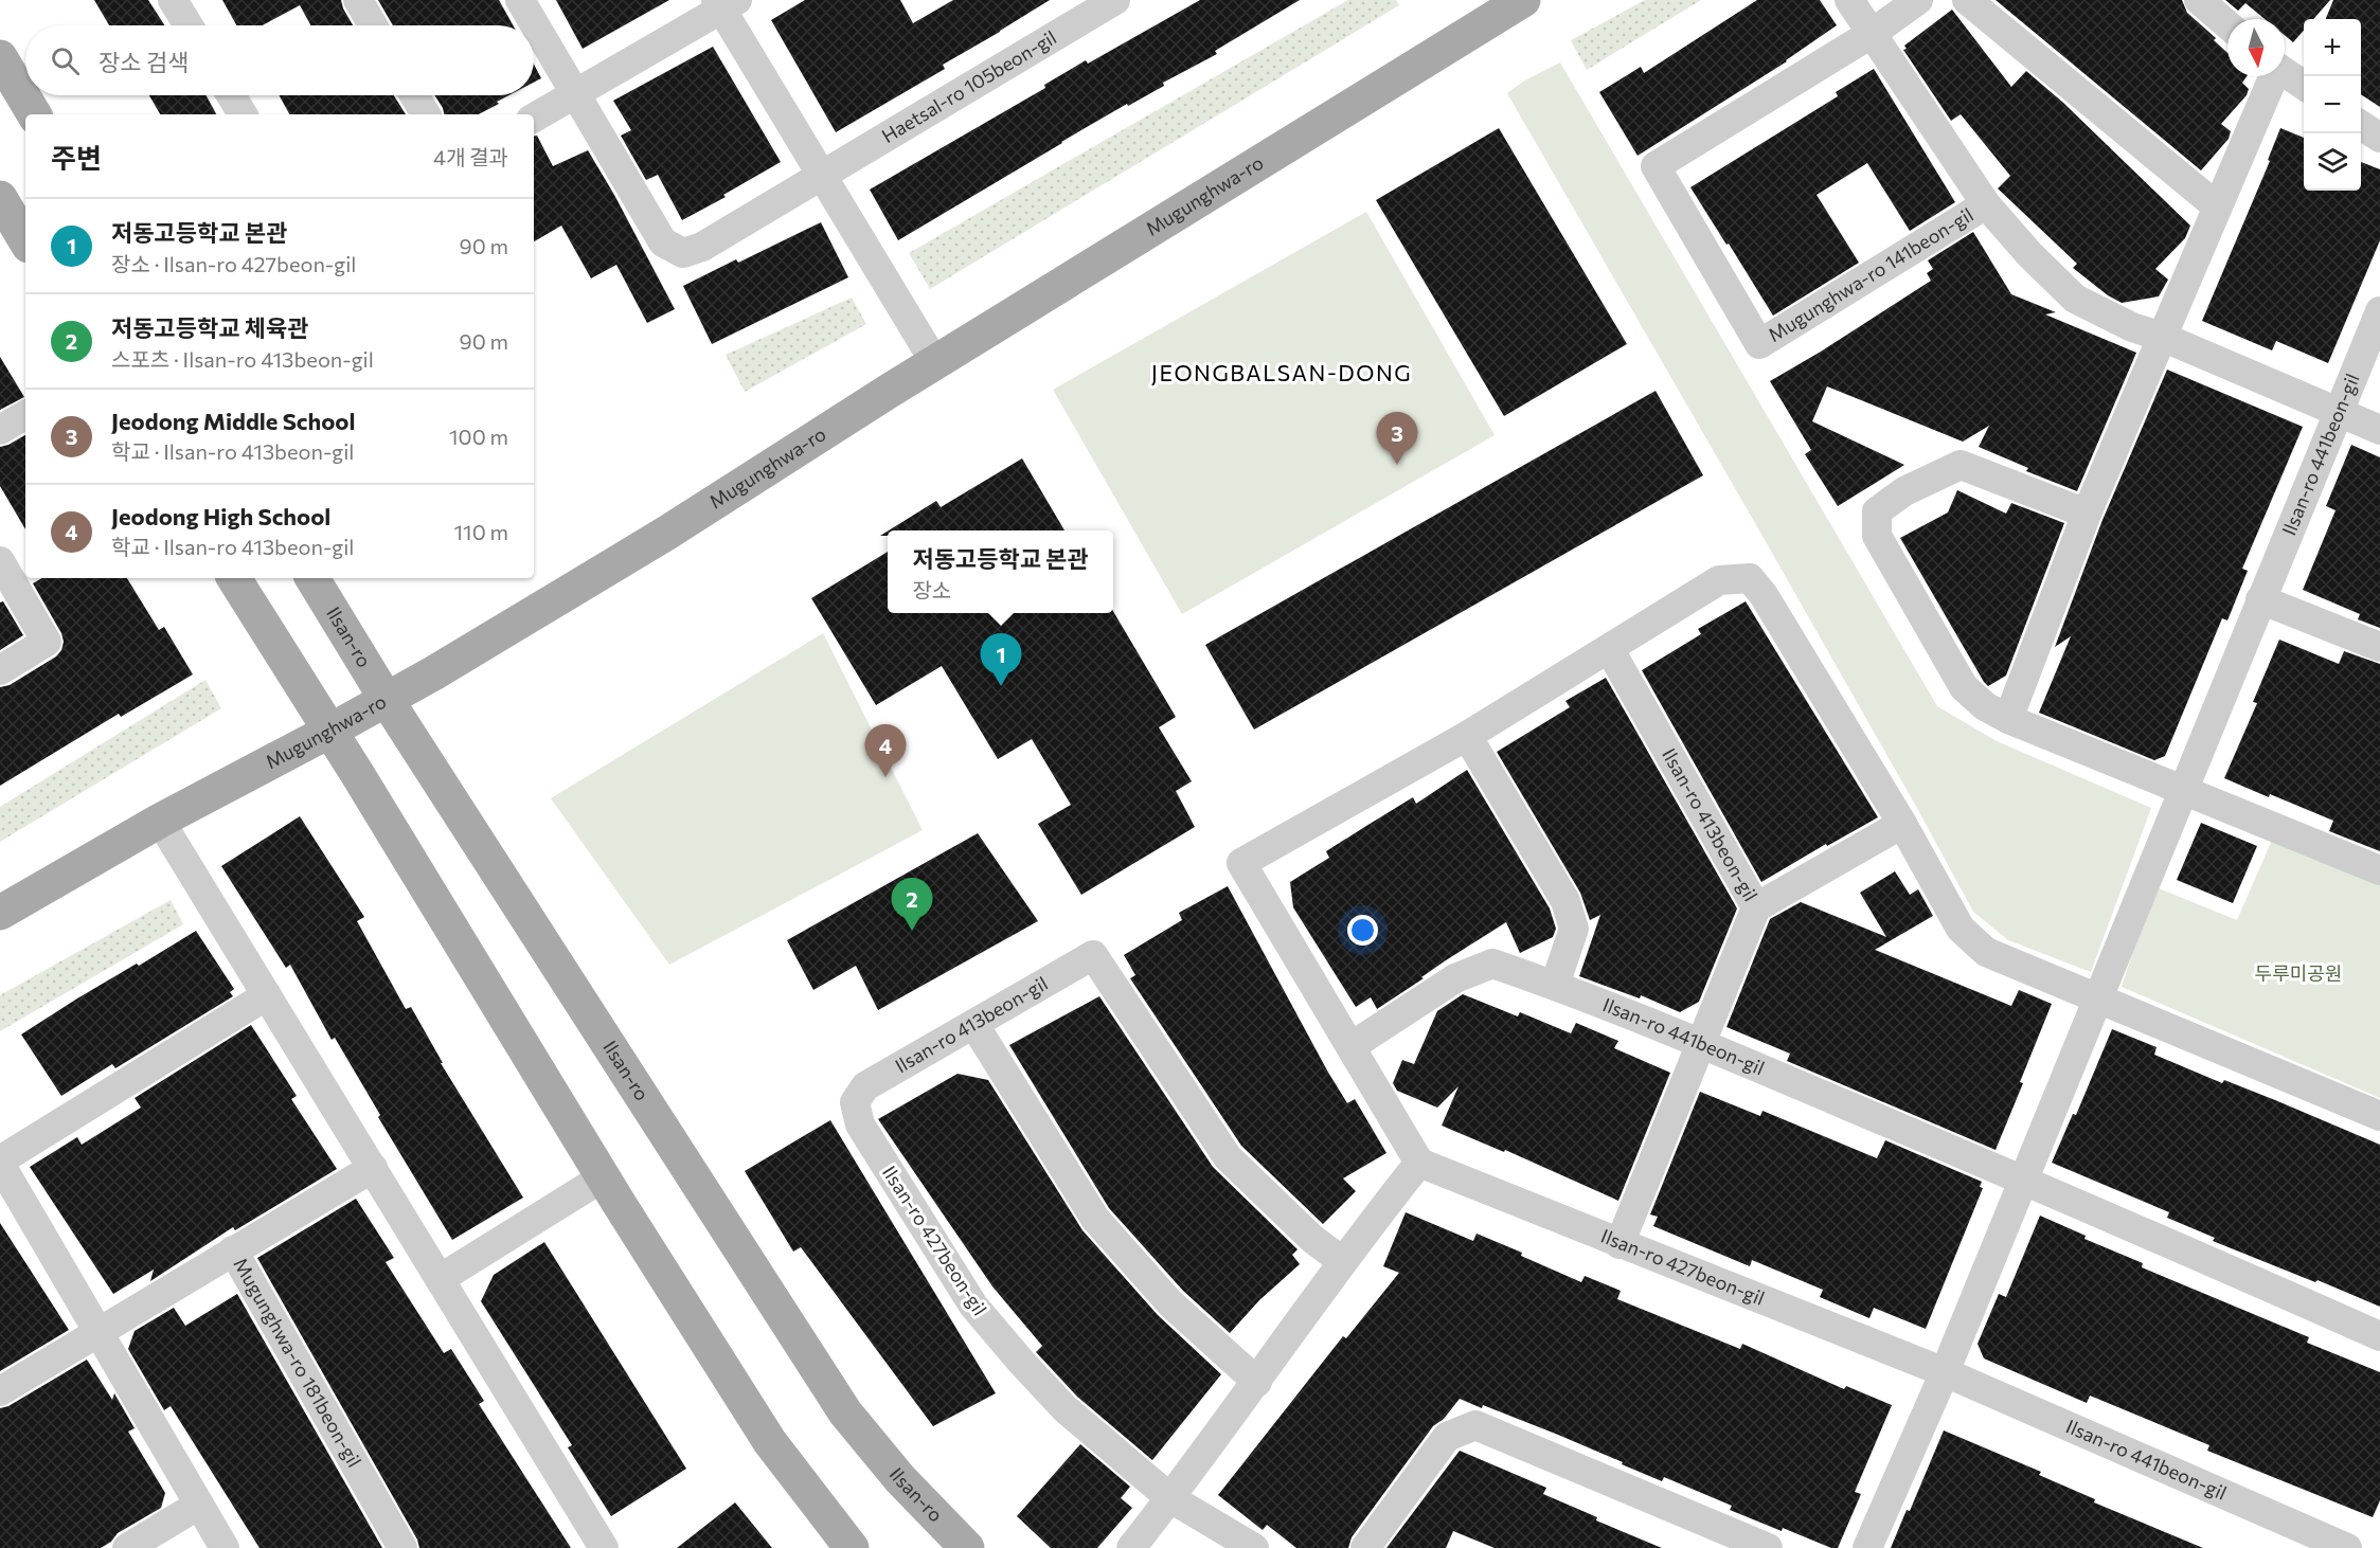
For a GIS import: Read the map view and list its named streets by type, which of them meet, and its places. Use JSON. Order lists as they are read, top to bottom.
{
  "streets": {
    "main road": ["Mugunghwa-ro", "Ilsan-ro"],
    "street": [
      "Haetsal-ro 105beon-gil",
      "Mugunghwa-ro 141beon-gil",
      "Ilsan-ro 441beon-gil",
      "Ilsan-ro 413beon-gil",
      "Ilsan-ro 427beon-gil",
      "Mugunghwa-ro 181beon-gil"
    ]
  },
  "crossings": [
    ["Mugunghwa-ro", "Ilsan-ro"],
    ["Mugunghwa-ro 141beon-gil", "Ilsan-ro 441beon-gil"],
    ["Ilsan-ro 441beon-gil", "Ilsan-ro 413beon-gil"],
    ["Ilsan-ro 441beon-gil", "Ilsan-ro 427beon-gil"],
    ["Ilsan-ro 413beon-gil", "Ilsan-ro 427beon-gil"]
  ],
  "districts": ["JEONGBALSAN-DONG"],
  "parks": ["두루미공원"],
  "north": "bottom",
  "page": {
    "map_buttons": ["+", "−"],
    "search": "장소 검색",
    "heading": ["주변", "4개 결과"],
    "list": [
      {
        "mark": "1",
        "name": "저동고등학교 본관",
        "note": "장소 · Ilsan-ro 427beon-gil",
        "value": "90 m"
      },
      {
        "mark": "2",
        "name": "저동고등학교 체육관",
        "note": "스포츠 · Ilsan-ro 413beon-gil",
        "value": "90 m"
      },
      {
        "mark": "3",
        "name": "Jeodong Middle School",
        "note": "학교 · Ilsan-ro 413beon-gil",
        "value": "100 m"
      },
      {
        "mark": "4",
        "name": "Jeodong High School",
        "note": "학교 · Ilsan-ro 413beon-gil",
        "value": "110 m"
      }
    ],
    "pins": [
      "3",
      "1",
      "4",
      "2"
    ],
    "popup": ["저동고등학교 본관", "장소"]
  }
}
